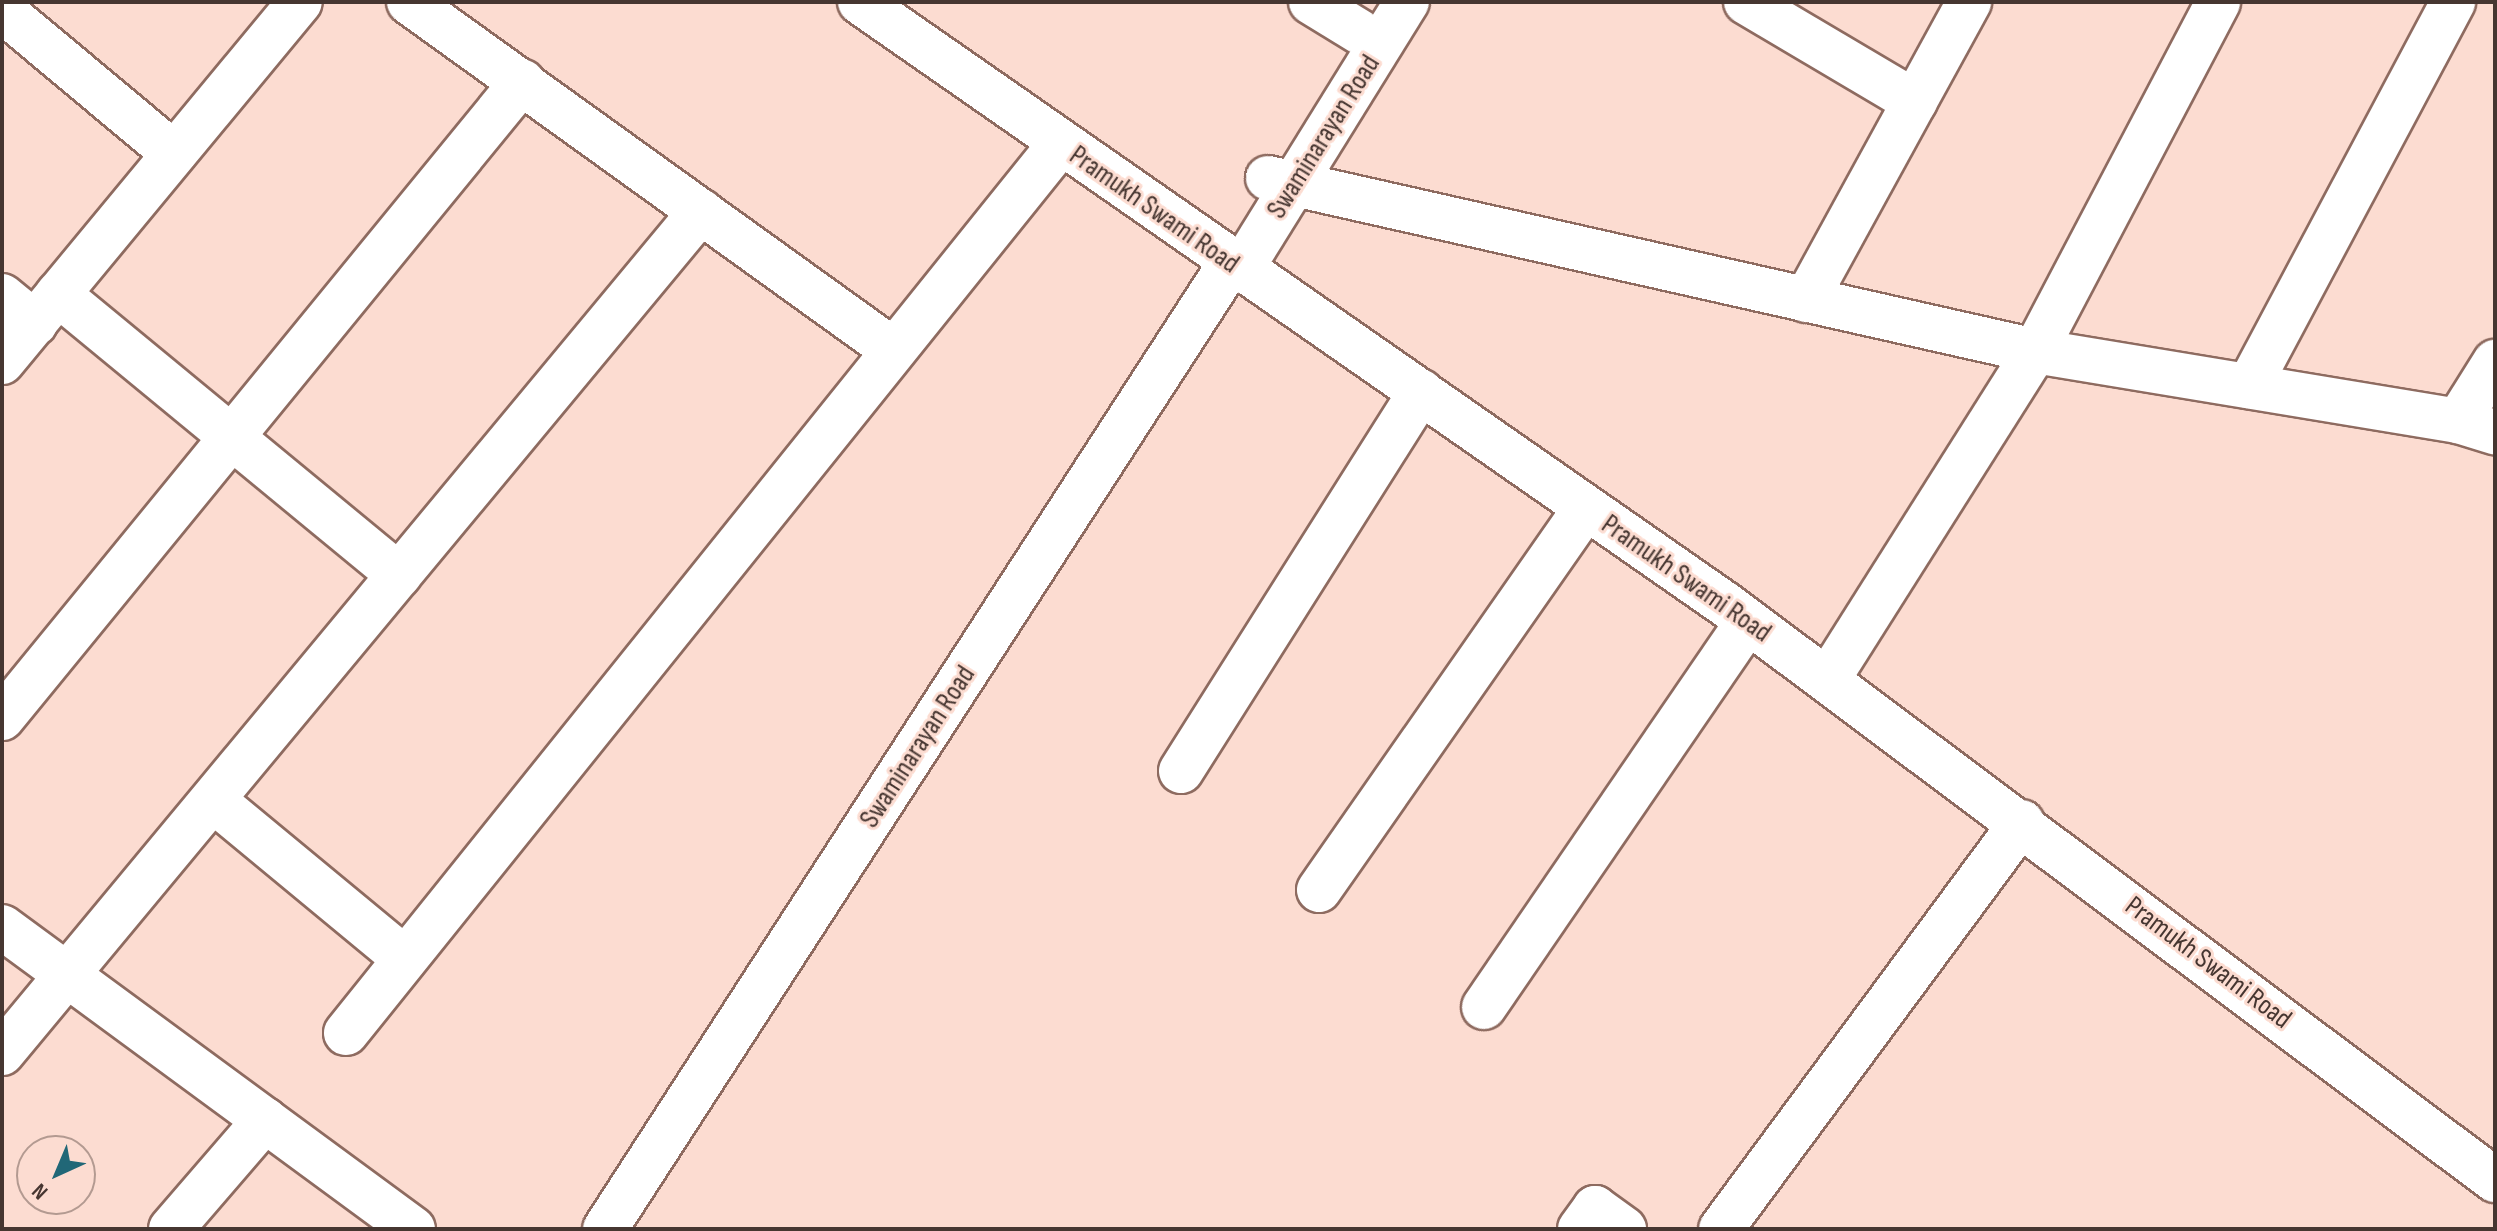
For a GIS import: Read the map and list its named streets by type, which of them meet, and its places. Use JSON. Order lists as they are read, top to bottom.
{
  "streets": {
    "street": ["Swaminarayan Road", "Pramukh Swami Road"]
  },
  "crossings": [
    ["Swaminarayan Road", "Pramukh Swami Road"]
  ],
  "north": "bottom left"
}
